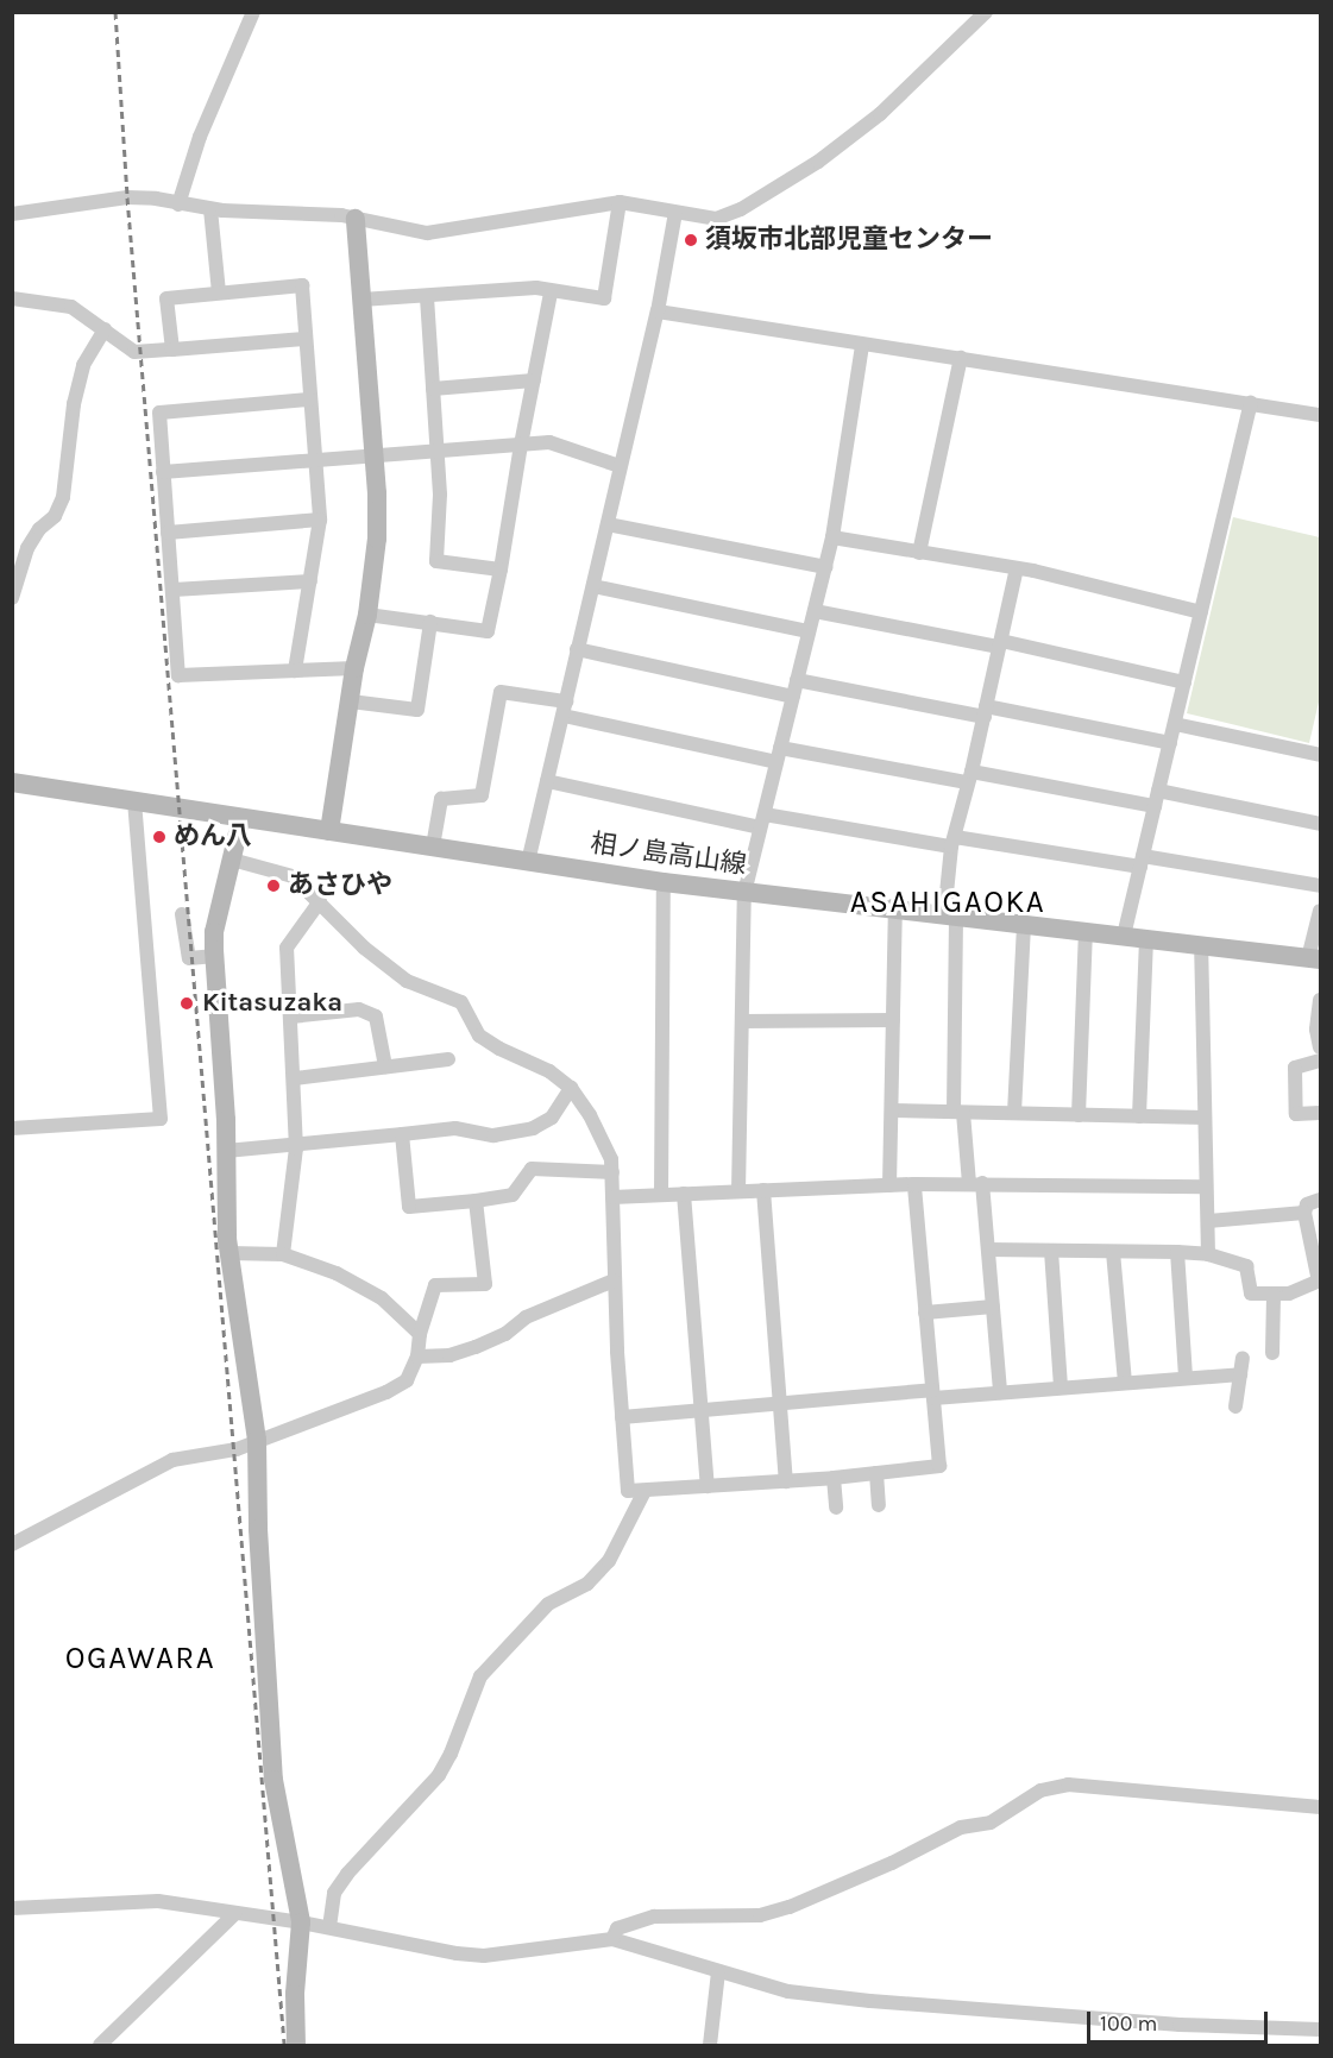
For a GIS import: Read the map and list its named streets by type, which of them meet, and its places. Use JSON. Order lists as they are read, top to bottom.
{
  "streets": {
    "street": ["相ノ島高山線"]
  },
  "districts": ["ASAHIGAOKA", "OGAWARA"],
  "places": [
    "須坂市北部児童センター",
    "めん八",
    "あさひや",
    "Kitasuzaka"
  ],
  "scale_bar": "100 m"
}
